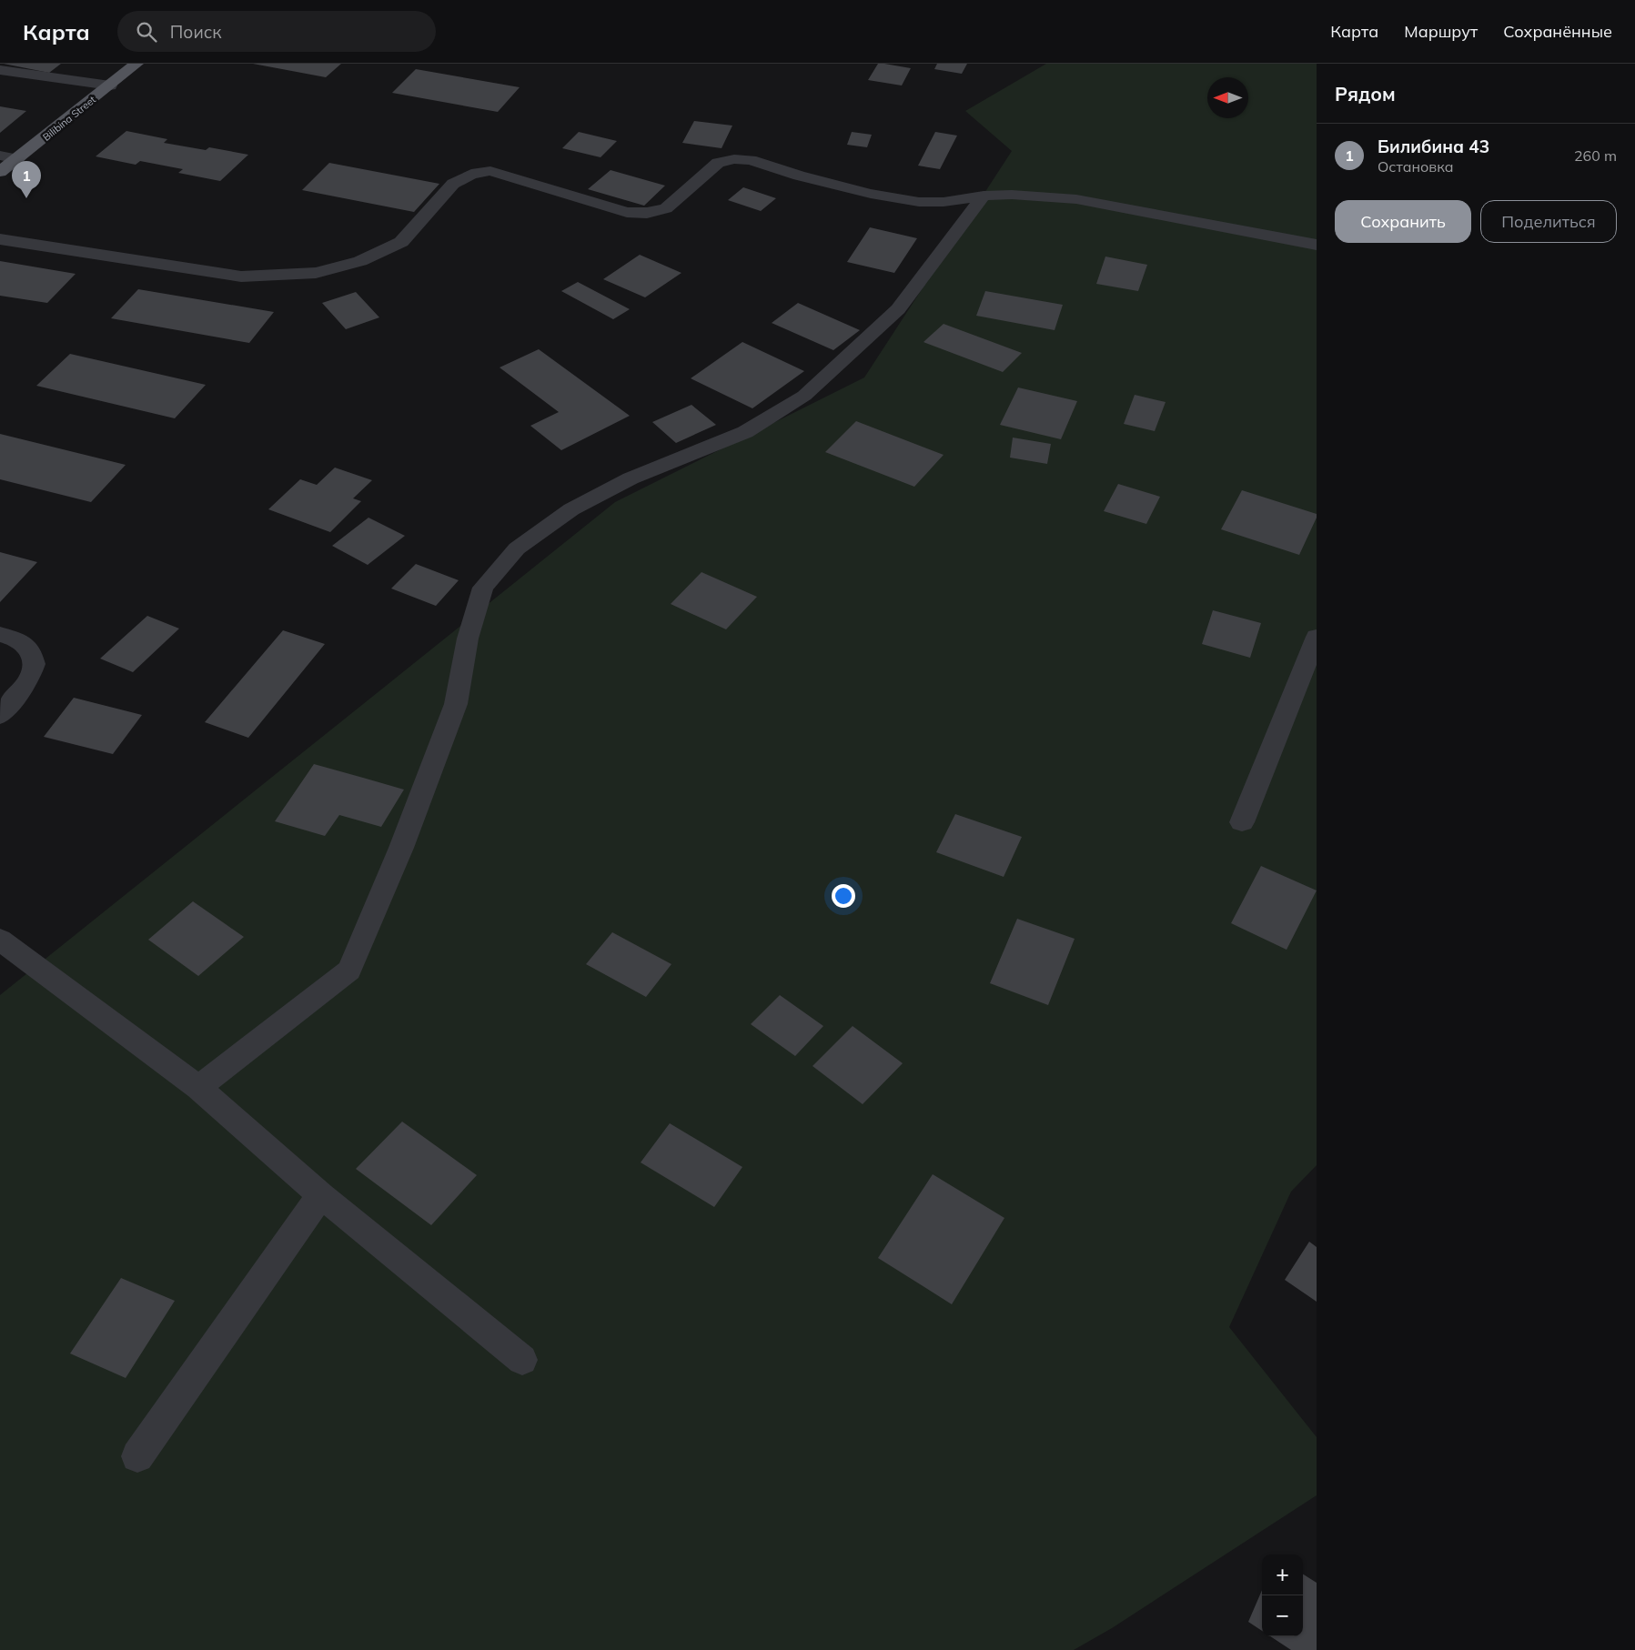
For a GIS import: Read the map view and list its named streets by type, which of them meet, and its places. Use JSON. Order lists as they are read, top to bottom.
{
  "streets": {
    "main road": ["Bilibina Street"]
  },
  "north": "left",
  "page": {
    "header": "Карта",
    "search": "Поиск",
    "nav": ["Карта", "Маршрут", "Сохранённые"],
    "heading": "Рядом",
    "list": [
      {
        "mark": "1",
        "name": "Билибина 43",
        "note": "Остановка",
        "value": "260 m"
      }
    ],
    "pins": "1",
    "buttons": ["Сохранить", "Поделиться"],
    "map_buttons": ["+", "−"]
  }
}
